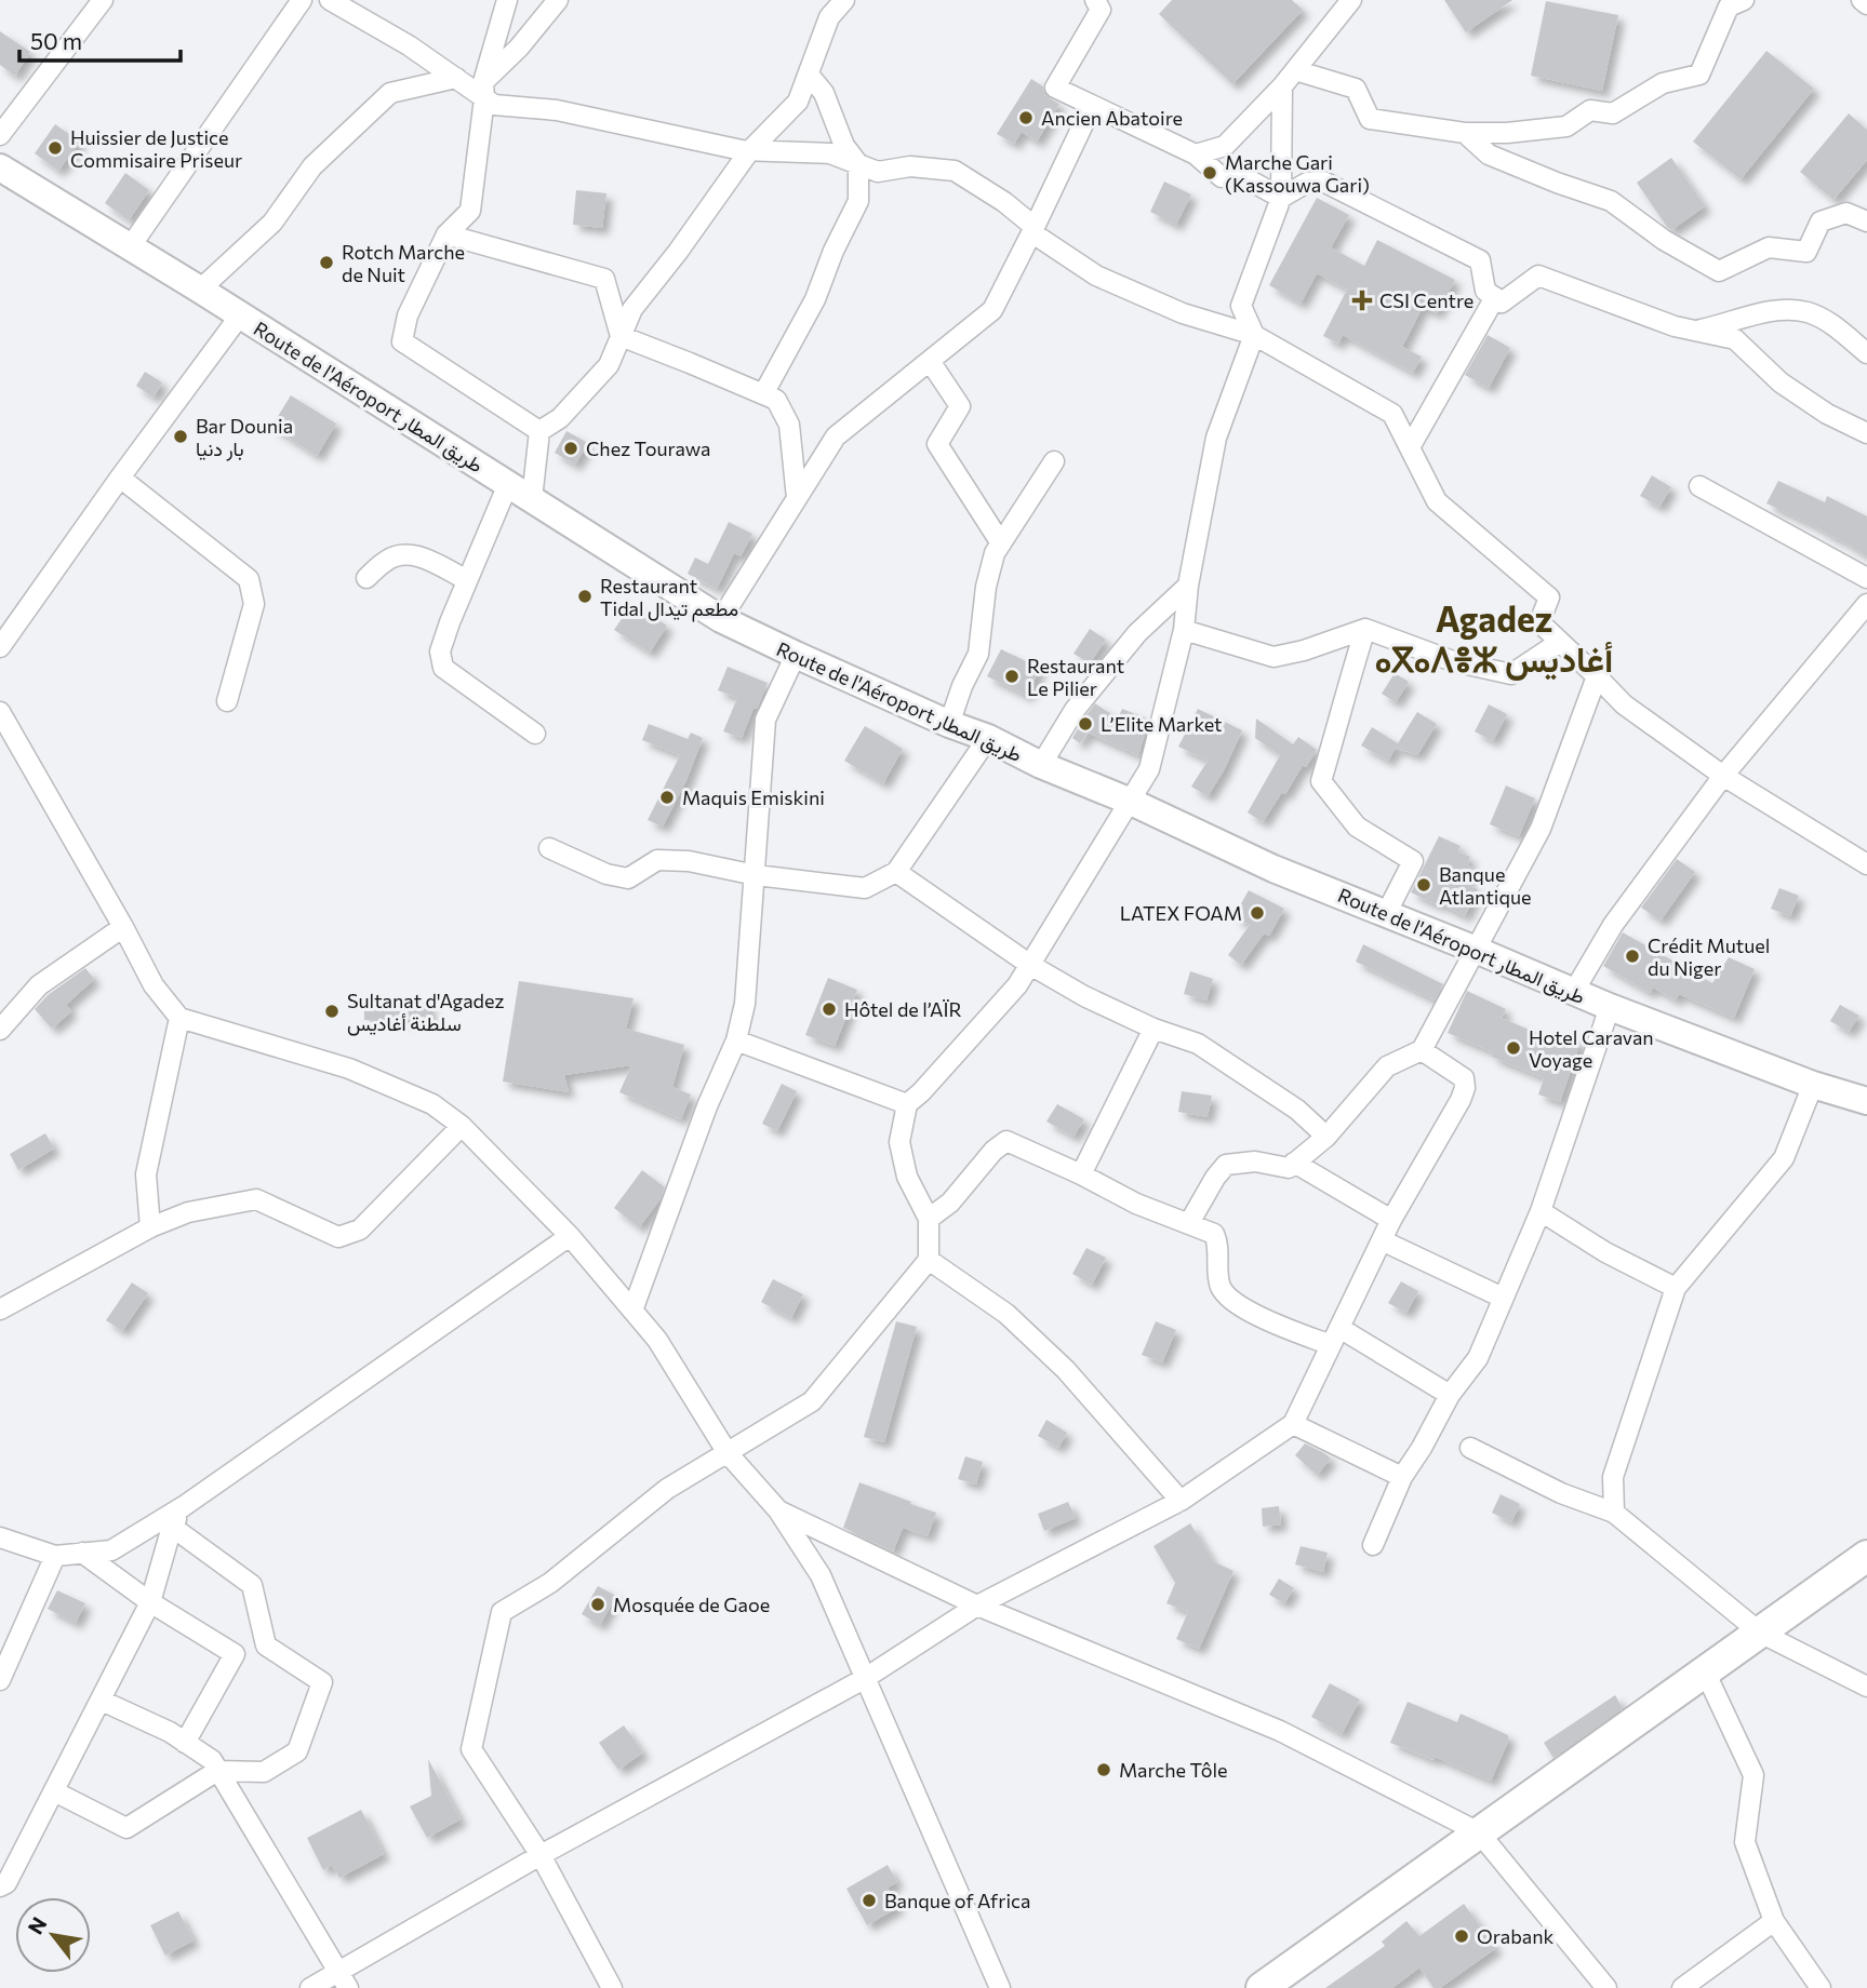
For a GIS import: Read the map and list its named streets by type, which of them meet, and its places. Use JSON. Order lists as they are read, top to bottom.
{
  "streets": {
    "main road": ["Route de l'Aéroport طريق المطار"]
  },
  "districts": ["Agadez ⴰⴳⴰⴷⴻⵣ أغاديس"],
  "places": {
    "other": [
      "Ancien Abatoire",
      "Huissier de Justice Commisaire Priseur",
      "Marche Gari (Kassouwa Gari)",
      "Rotch Marche de Nuit",
      "Bar Dounia بار دنيا",
      "Chez Tourawa",
      "Restaurant Tidal مطعم تيدال",
      "Restaurant Le Pilier",
      "L’Elite Market",
      "Maquis Emiskini",
      "Banque Atlantique",
      "LATEX FOAM",
      "Crédit Mutuel du Niger",
      "Hôtel de l’AÏR",
      "Sultanat d'Agadez سلطنة أغاديس",
      "Hotel Caravan Voyage",
      "Mosquée de Gaoe",
      "Marche Tôle",
      "Banque of Africa",
      "Orabank"
    ],
    "health": ["CSI Centre"]
  },
  "scale_bar": "50 m",
  "north": "top left"
}
